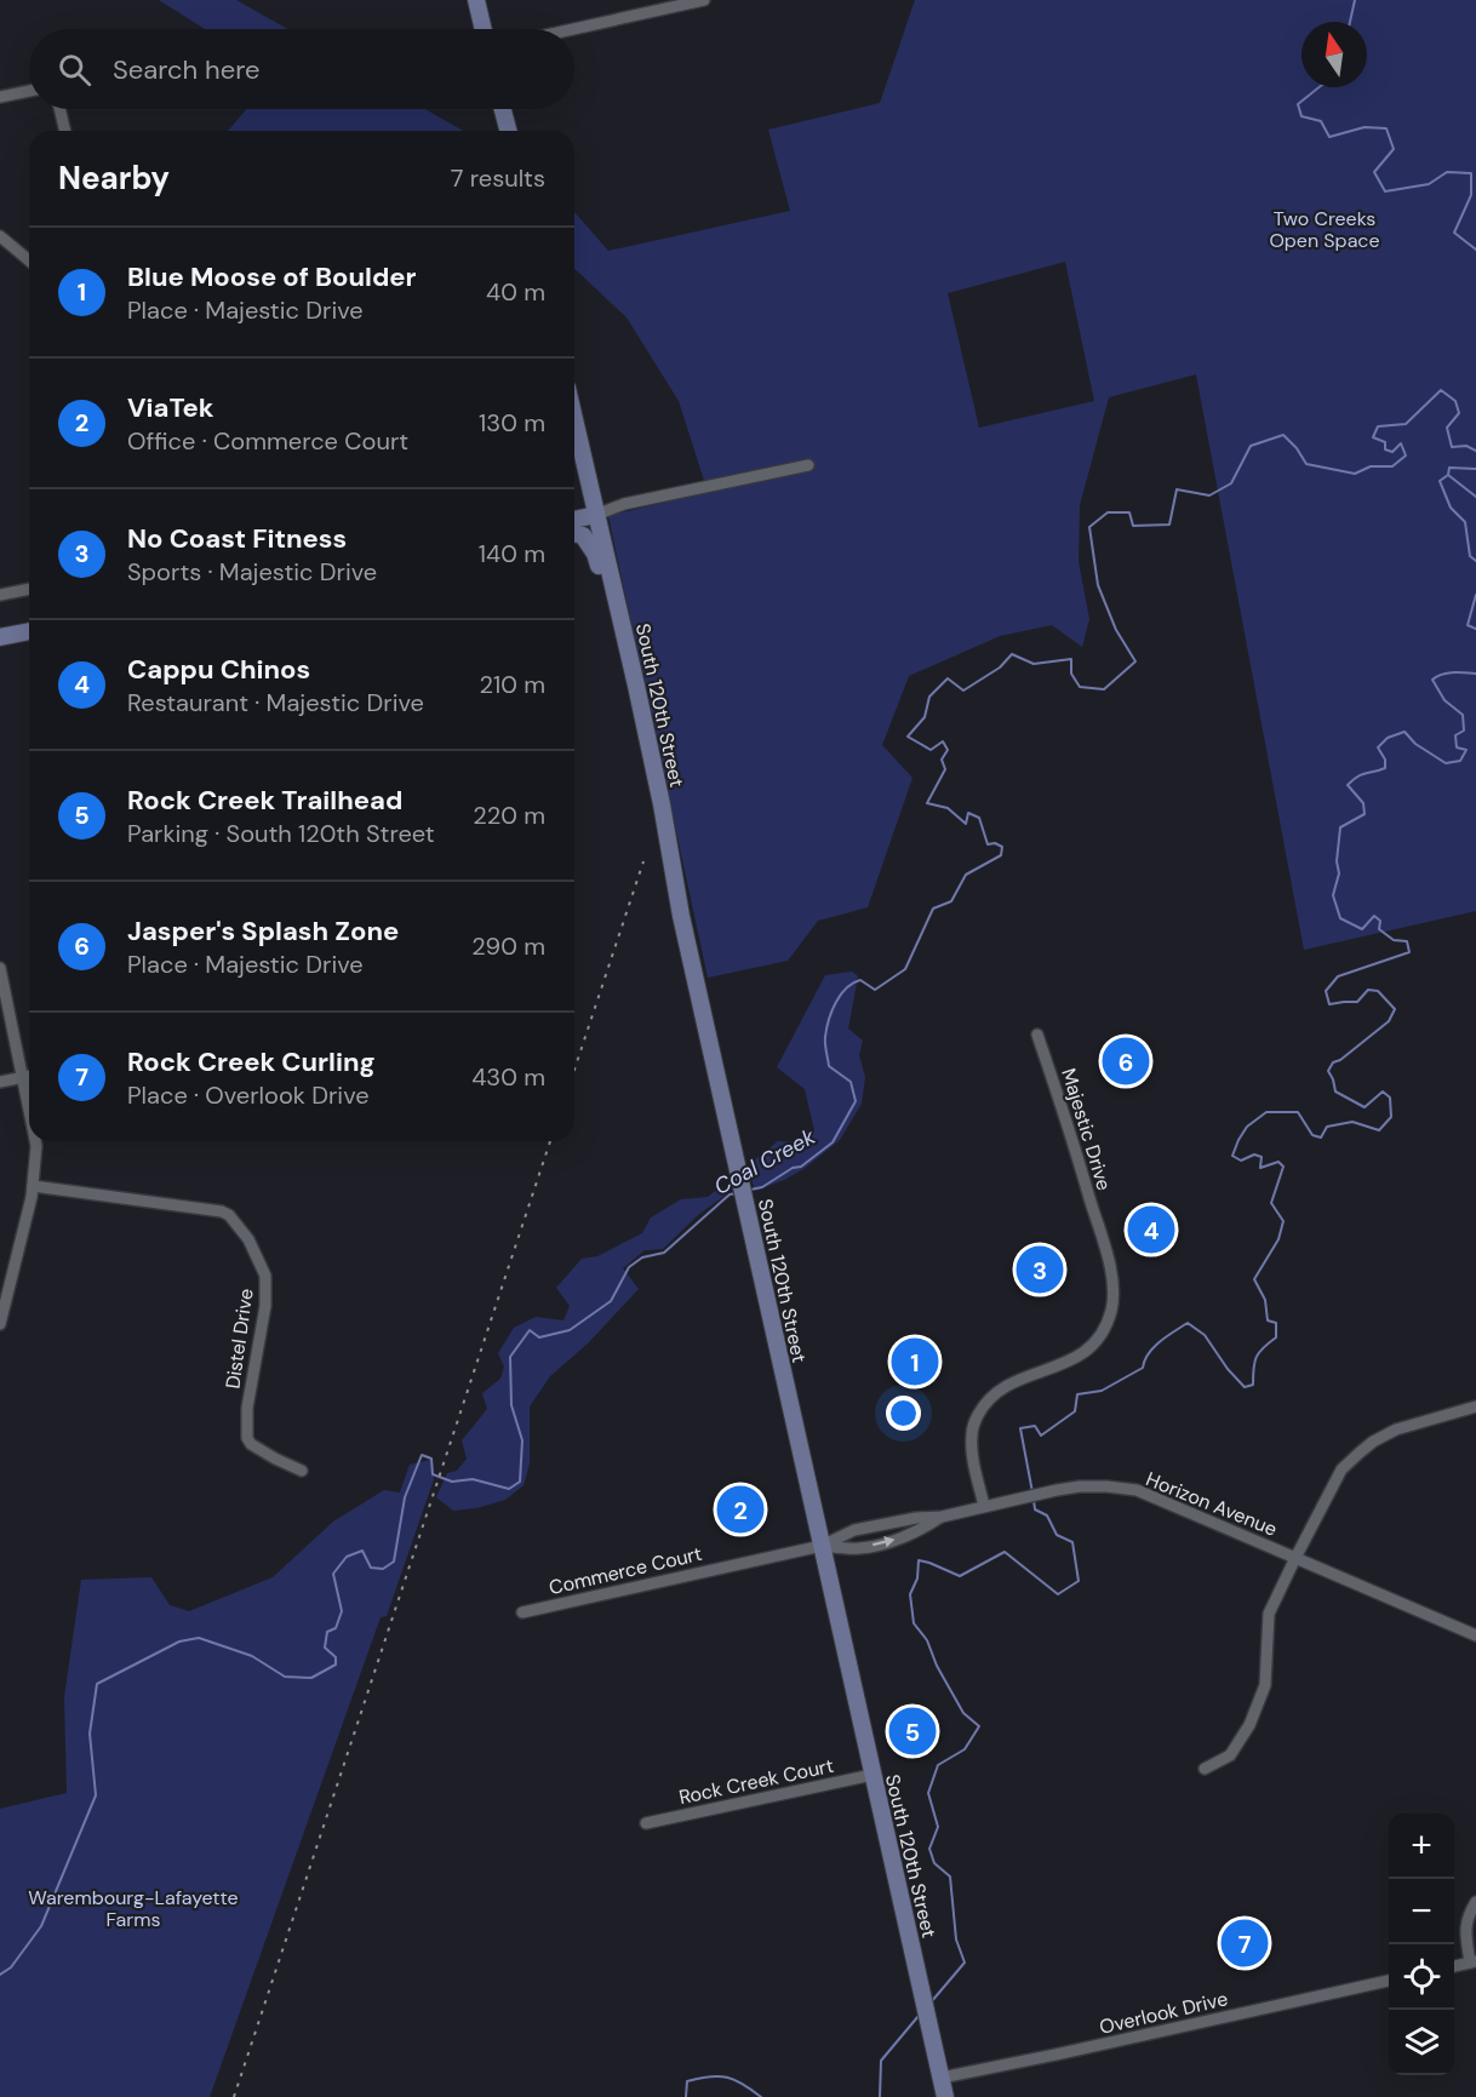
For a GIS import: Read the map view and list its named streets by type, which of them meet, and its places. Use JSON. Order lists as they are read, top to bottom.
{
  "streets": {
    "main road": ["South 120th Street"],
    "street": [
      "Majestic Drive",
      "Distel Drive",
      "Horizon Avenue",
      "Commerce Court",
      "Rock Creek Court",
      "Overlook Drive"
    ]
  },
  "crossings": [
    ["South 120th Street", "Horizon Avenue"],
    ["South 120th Street", "Commerce Court"],
    ["South 120th Street", "Rock Creek Court"],
    ["South 120th Street", "Overlook Drive"],
    ["Majestic Drive", "Horizon Avenue"],
    ["Horizon Avenue", "Commerce Court"]
  ],
  "water": ["Coal Creek"],
  "parks": ["Two Creeks Open Space", "Warembourg-Lafayette Farms"],
  "north": "top",
  "page": {
    "search": "Search here",
    "heading": ["Nearby", "7 results"],
    "list": [
      {
        "mark": "1",
        "name": "Blue Moose of Boulder",
        "note": "Place · Majestic Drive",
        "value": "40 m"
      },
      {
        "mark": "2",
        "name": "ViaTek",
        "note": "Office · Commerce Court",
        "value": "130 m"
      },
      {
        "mark": "3",
        "name": "No Coast Fitness",
        "note": "Sports · Majestic Drive",
        "value": "140 m"
      },
      {
        "mark": "4",
        "name": "Cappu Chinos",
        "note": "Restaurant · Majestic Drive",
        "value": "210 m"
      },
      {
        "mark": "5",
        "name": "Rock Creek Trailhead",
        "note": "Parking · South 120th Street",
        "value": "220 m"
      },
      {
        "mark": "6",
        "name": "Jasper's Splash Zone",
        "note": "Place · Majestic Drive",
        "value": "290 m"
      },
      {
        "mark": "7",
        "name": "Rock Creek Curling",
        "note": "Place · Overlook Drive",
        "value": "430 m"
      }
    ],
    "pins": [
      "6",
      "4",
      "3",
      "1",
      "2",
      "5",
      "7"
    ],
    "map_buttons": ["+", "−"]
  }
}
